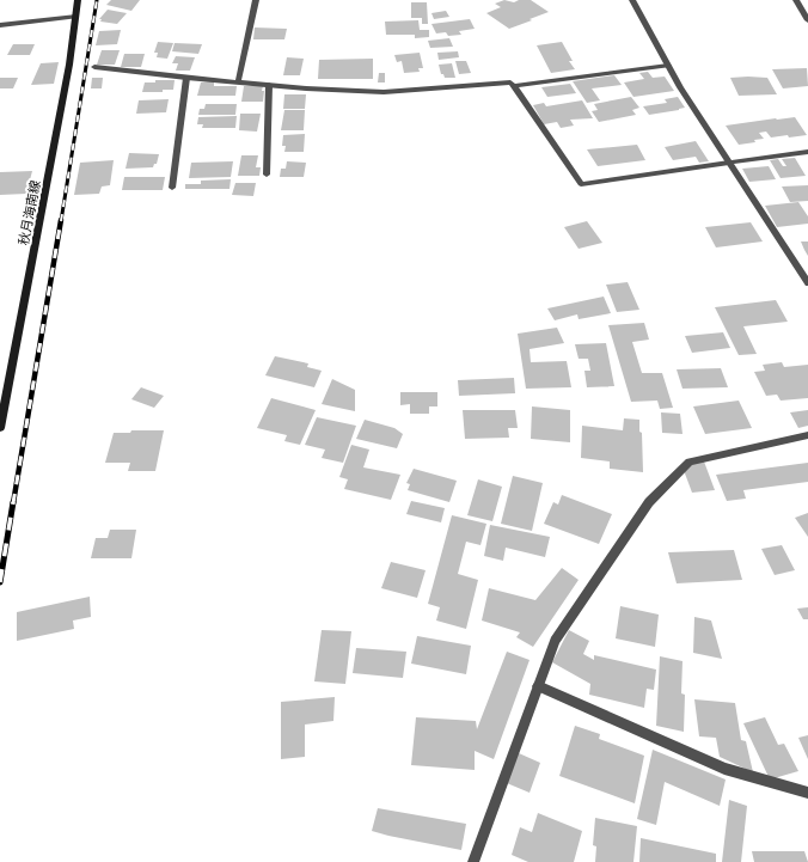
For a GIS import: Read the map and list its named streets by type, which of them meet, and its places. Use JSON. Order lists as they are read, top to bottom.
{
  "streets": {
    "main road": ["秋月海南線"]
  }
}
